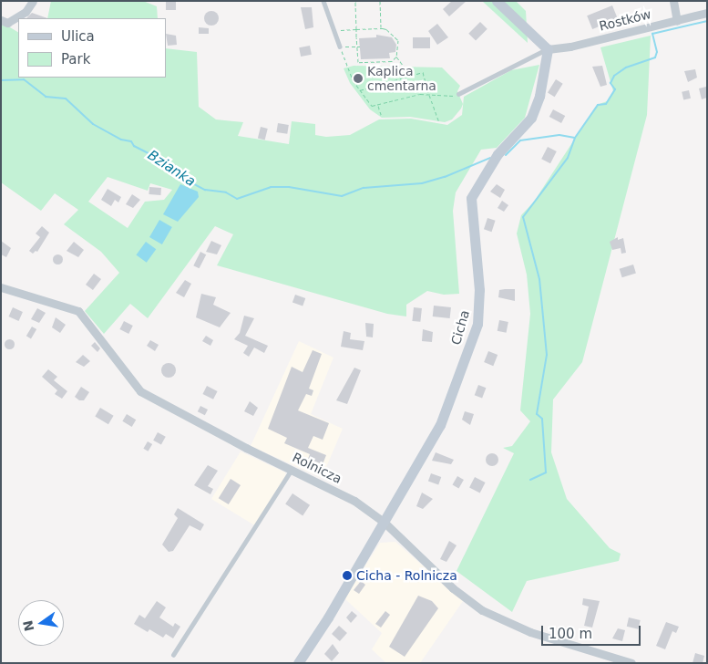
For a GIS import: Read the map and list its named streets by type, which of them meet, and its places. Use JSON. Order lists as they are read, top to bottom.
{
  "streets": {
    "street": ["Rostków", "Cicha", "Rolnicza"]
  },
  "crossings": [
    ["Rostków", "Cicha"],
    ["Cicha", "Rolnicza"]
  ],
  "water": ["Bzianka"],
  "places": ["Kaplica cmentarna", "Cicha - Rolnicza"],
  "legend": ["Ulica", "Park"],
  "scale_bar": "100 m",
  "north": "left"
}
